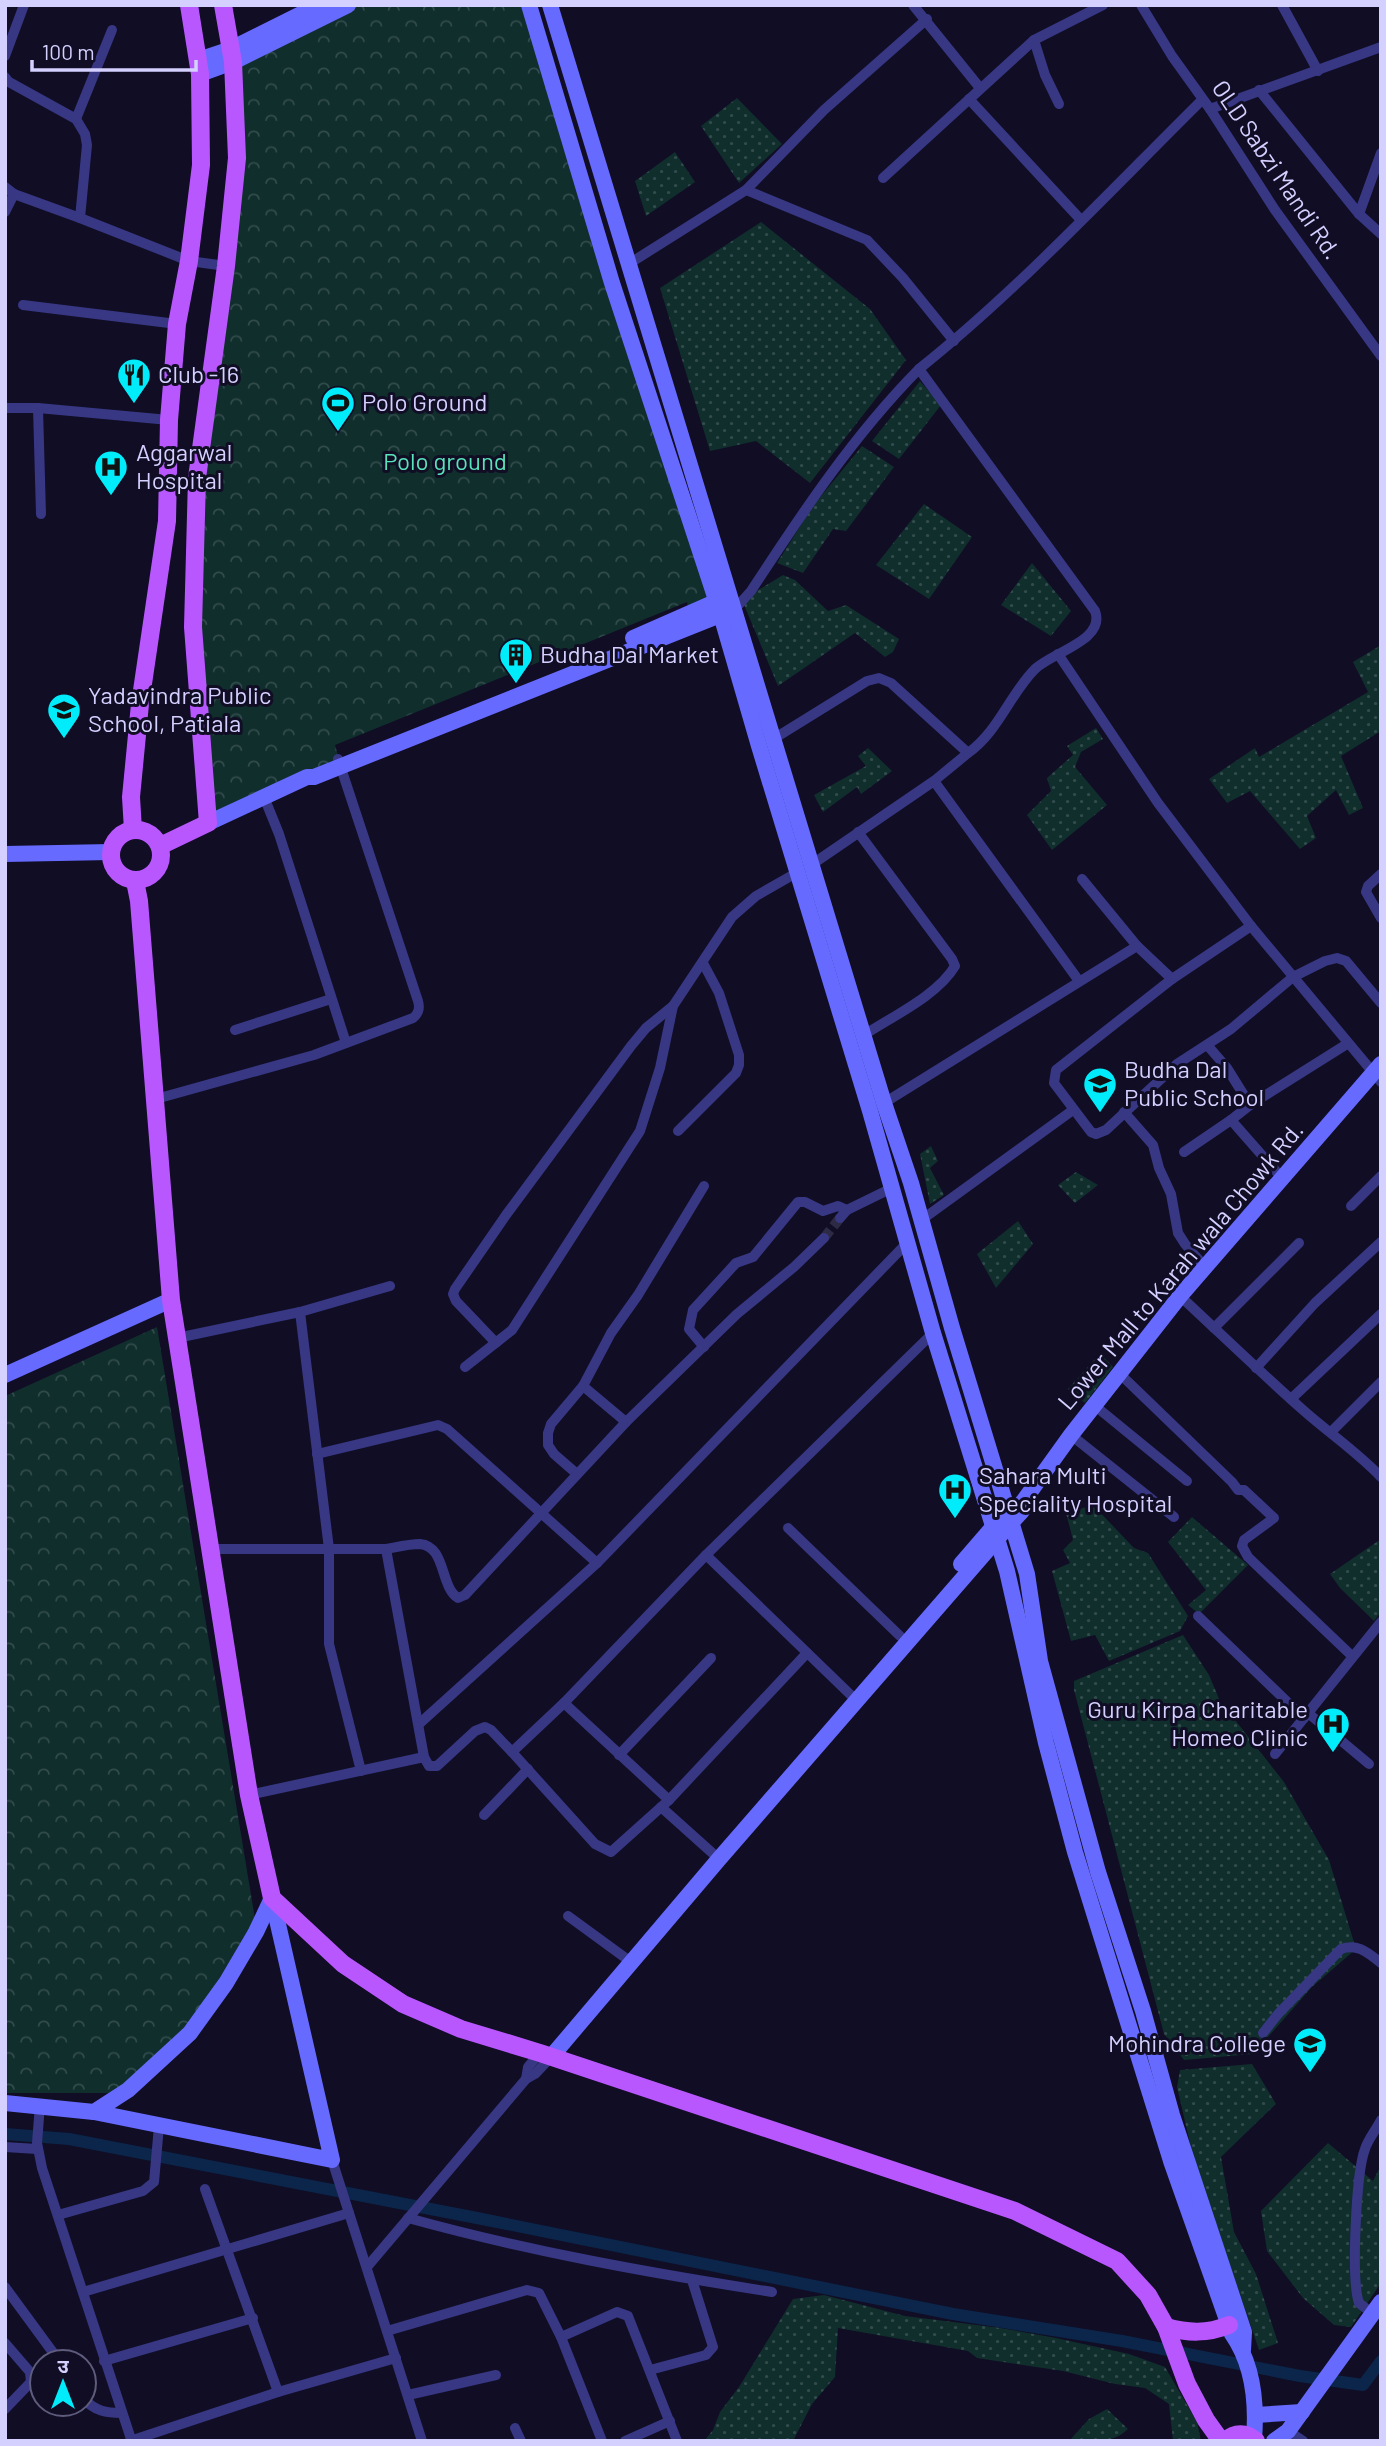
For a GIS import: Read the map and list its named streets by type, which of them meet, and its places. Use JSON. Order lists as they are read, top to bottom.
{
  "streets": {
    "main road": ["Lower Mall to Karah wala Chowk Rd."],
    "street": ["OLD Sabzi Mandi Rd."]
  },
  "parks": ["Polo ground"],
  "places": {
    "restaurant": ["Club -16"],
    "sports": ["Polo Ground"],
    "hospital": ["Aggarwal Hospital", "Sahara Multi Speciality Hospital", "Guru Kirpa Charitable Homeo Clinic"],
    "building": ["Budha Dal Market"],
    "school or university": ["Yadavindra Public School, Patiala", "Budha Dal Public School", "Mohindra College"]
  },
  "scale_bar": "100 m",
  "north": "top"
}
